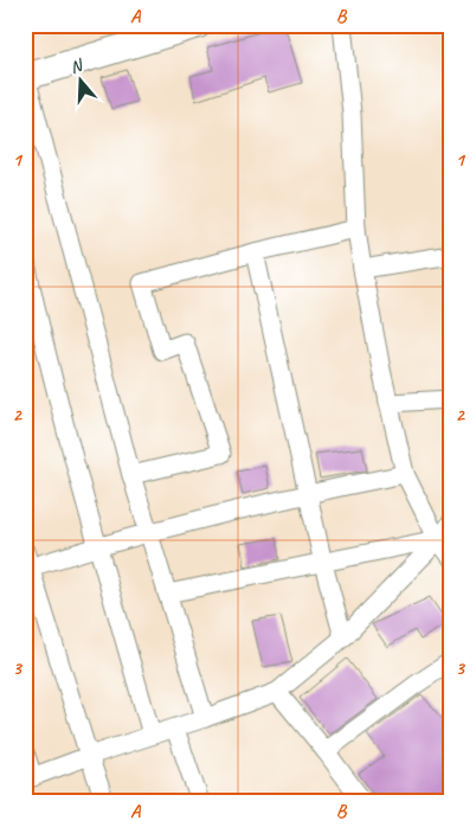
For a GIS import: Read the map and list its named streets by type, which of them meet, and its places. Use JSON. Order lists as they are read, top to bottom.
{
  "north": "top",
  "grid": {
    "columns": ["A", "B"],
    "rows": ["1", "2", "3"]
  }
}
